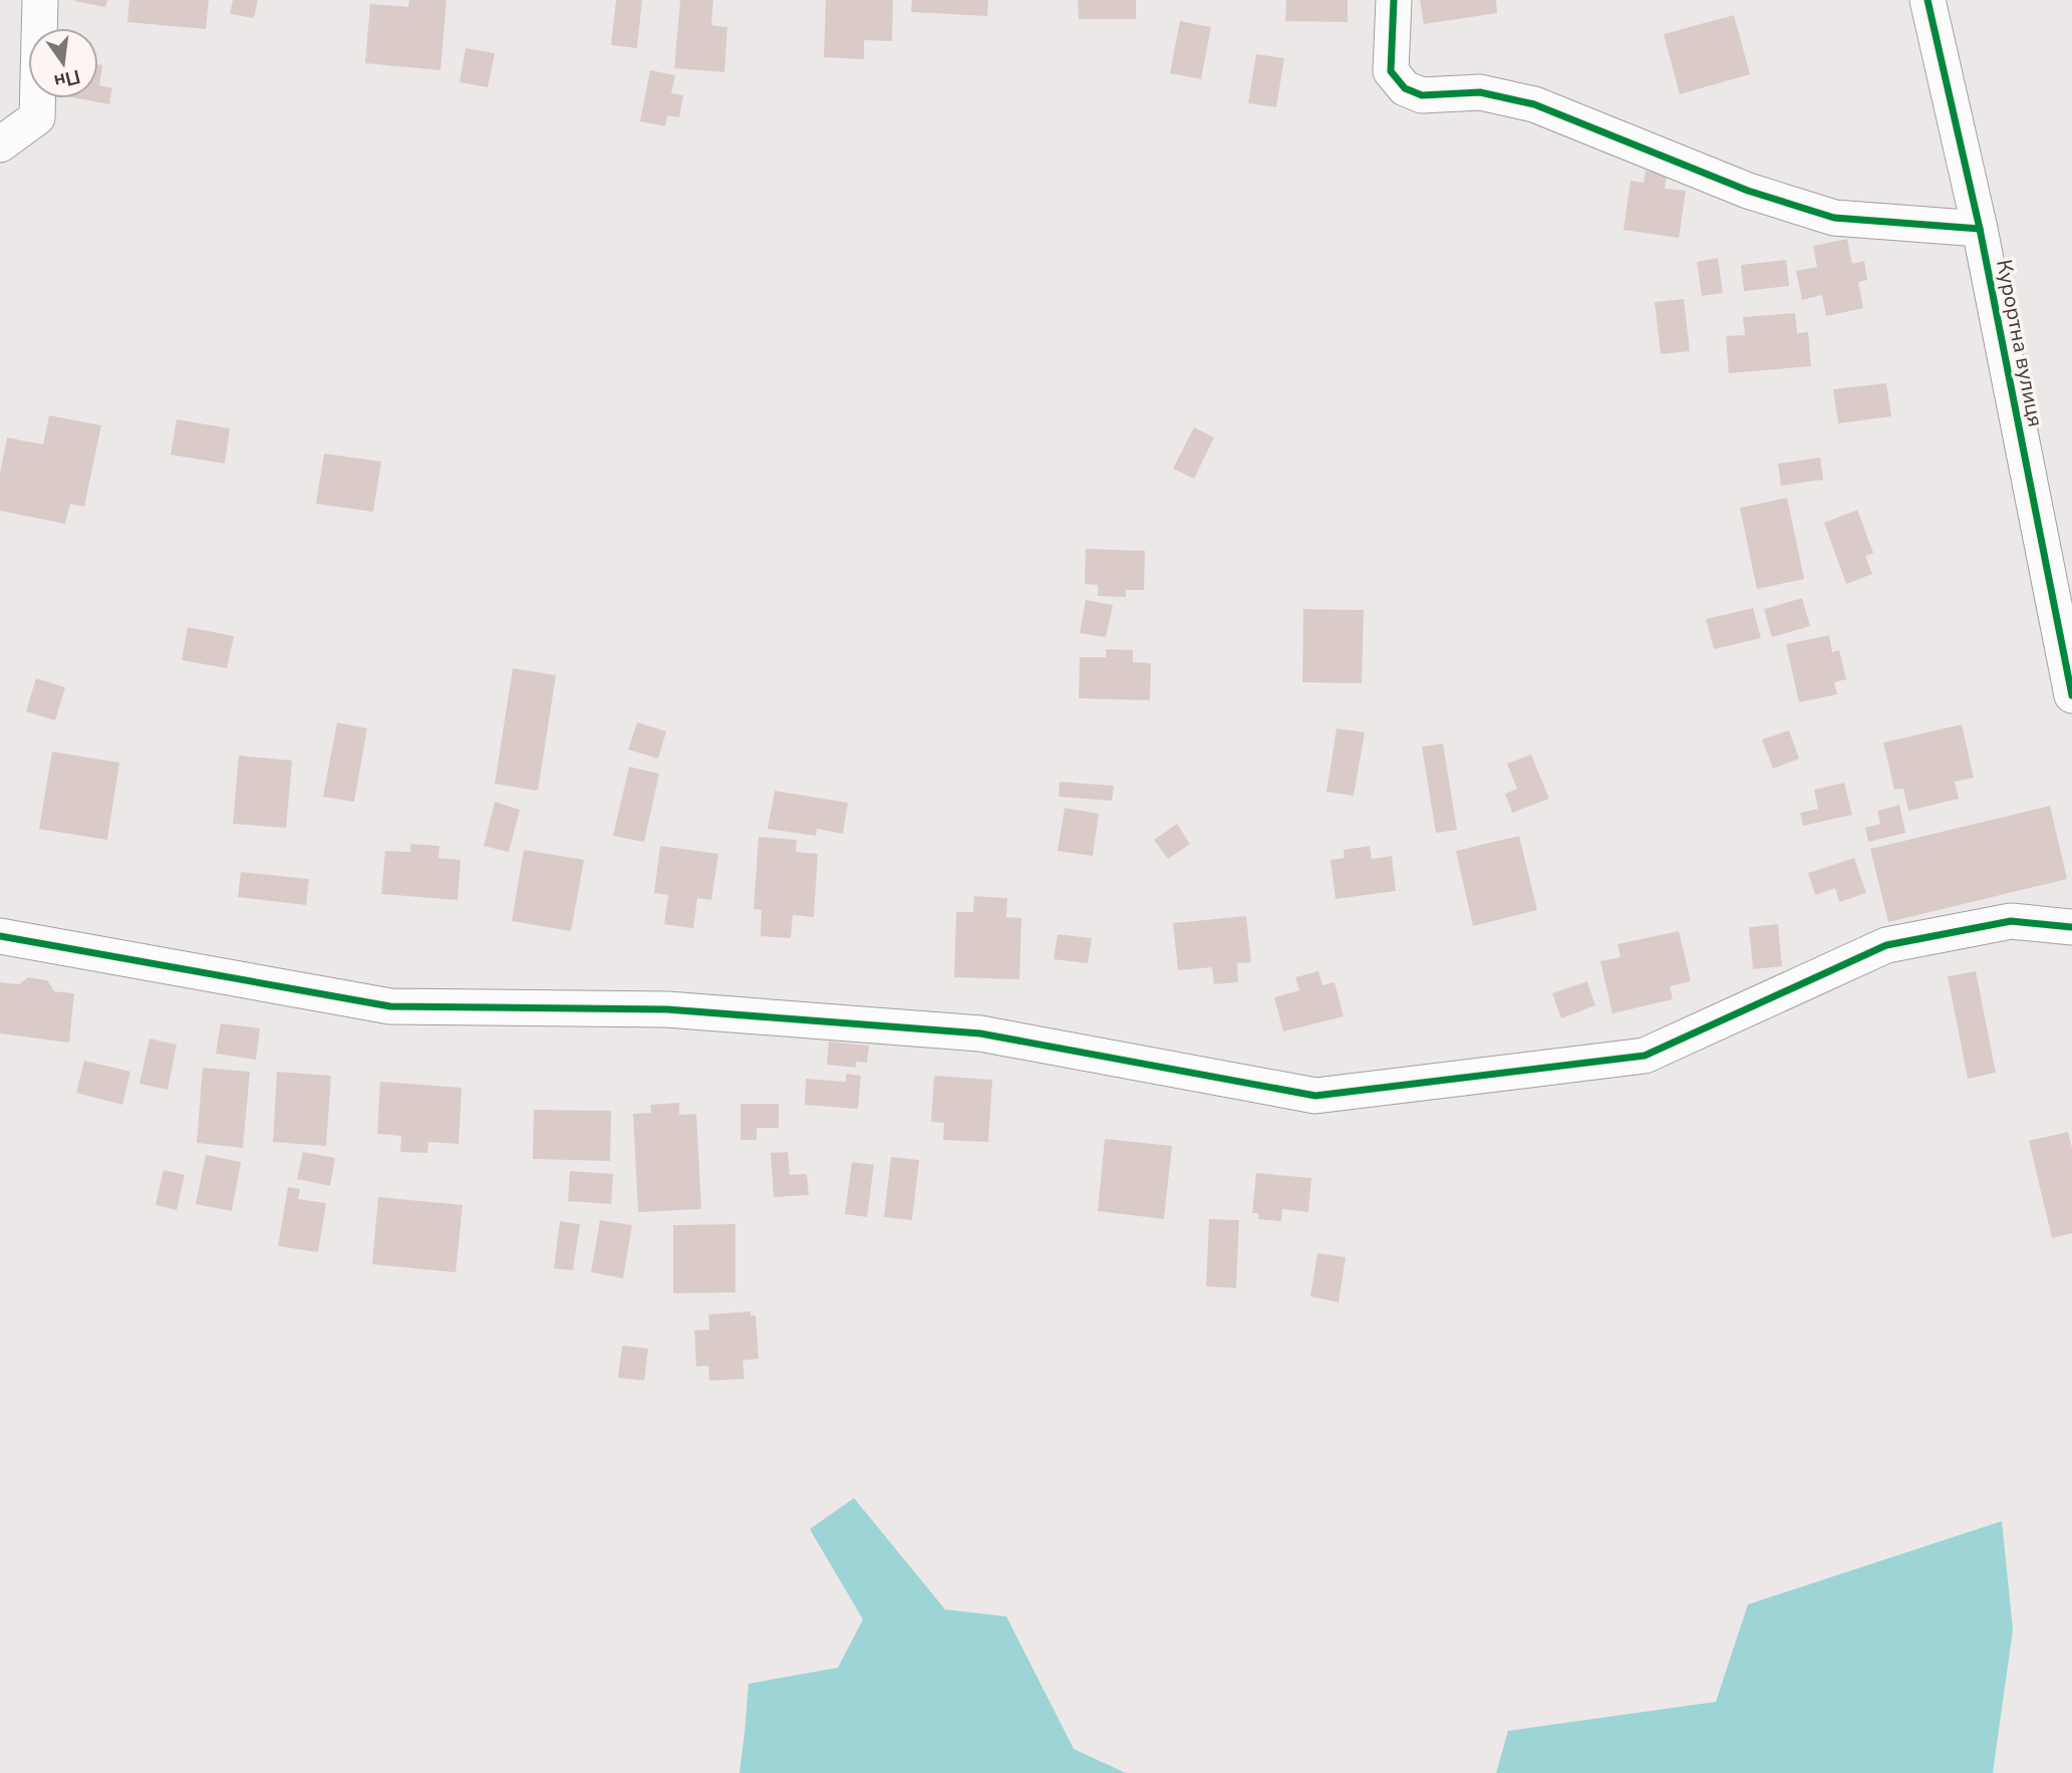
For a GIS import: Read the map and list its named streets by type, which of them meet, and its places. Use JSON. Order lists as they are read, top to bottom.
{
  "streets": {
    "street": ["Курортна вулиця"]
  },
  "north": "bottom"
}
